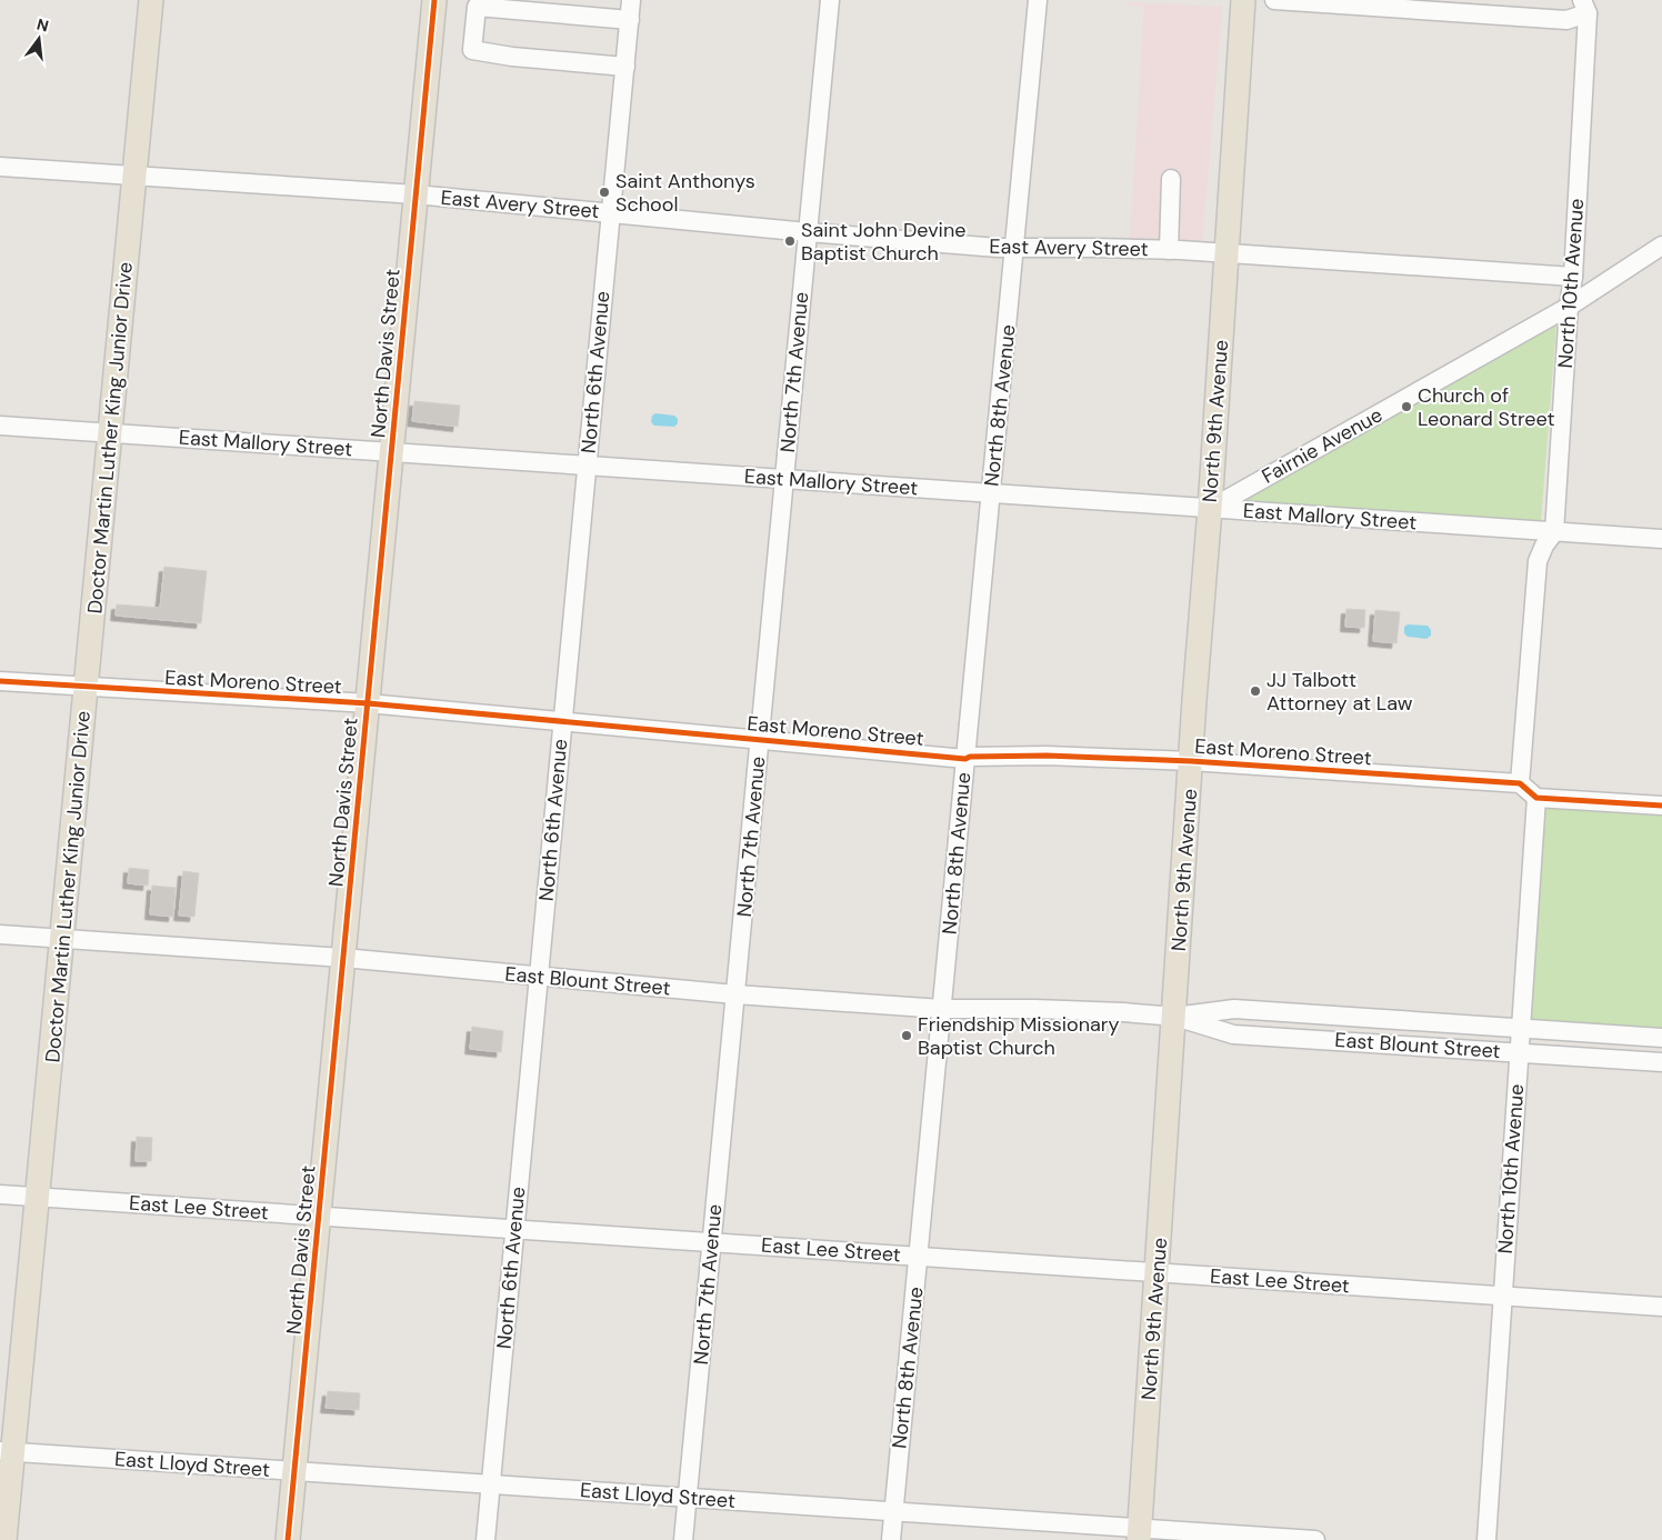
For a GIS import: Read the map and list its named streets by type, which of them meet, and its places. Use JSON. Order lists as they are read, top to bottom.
{
  "streets": {
    "main road": ["North Davis Street", "North 9th Avenue", "Doctor Martin Luther King Junior Drive"],
    "street": [
      "East Avery Street",
      "North 10th Avenue",
      "North 6th Avenue",
      "North 7th Avenue",
      "North 8th Avenue",
      "East Mallory Street",
      "Fairnie Avenue",
      "East Moreno Street",
      "East Blount Street",
      "East Lee Street",
      "East Lloyd Street"
    ]
  },
  "crossings": [
    ["East Avery Street", "North 10th Avenue"],
    ["East Avery Street", "North Davis Street"],
    ["East Avery Street", "North 6th Avenue"],
    ["East Avery Street", "North 7th Avenue"],
    ["East Avery Street", "North 8th Avenue"],
    ["East Avery Street", "North 9th Avenue"],
    ["East Avery Street", "Doctor Martin Luther King Junior Drive"],
    ["North 10th Avenue", "East Mallory Street"],
    ["North 10th Avenue", "Fairnie Avenue"],
    ["North 10th Avenue", "East Moreno Street"],
    ["North 10th Avenue", "East Blount Street"],
    ["North 10th Avenue", "East Lee Street"],
    ["North Davis Street", "East Mallory Street"],
    ["North Davis Street", "East Moreno Street"],
    ["North Davis Street", "East Blount Street"],
    ["North Davis Street", "East Lee Street"],
    ["North Davis Street", "East Lloyd Street"],
    ["North 6th Avenue", "East Mallory Street"],
    ["North 6th Avenue", "East Moreno Street"],
    ["North 6th Avenue", "East Blount Street"],
    ["North 6th Avenue", "East Lee Street"],
    ["North 6th Avenue", "East Lloyd Street"],
    ["North 7th Avenue", "East Mallory Street"],
    ["North 7th Avenue", "East Moreno Street"],
    ["North 7th Avenue", "East Blount Street"],
    ["North 7th Avenue", "East Lee Street"],
    ["North 7th Avenue", "East Lloyd Street"],
    ["North 8th Avenue", "East Mallory Street"],
    ["North 8th Avenue", "East Moreno Street"],
    ["North 8th Avenue", "East Blount Street"],
    ["North 8th Avenue", "East Lee Street"],
    ["North 8th Avenue", "East Lloyd Street"],
    ["North 9th Avenue", "East Mallory Street"],
    ["North 9th Avenue", "Fairnie Avenue"],
    ["North 9th Avenue", "East Moreno Street"],
    ["North 9th Avenue", "East Blount Street"],
    ["North 9th Avenue", "East Lee Street"],
    ["North 9th Avenue", "East Lloyd Street"],
    ["Doctor Martin Luther King Junior Drive", "East Mallory Street"],
    ["Doctor Martin Luther King Junior Drive", "East Moreno Street"],
    ["Doctor Martin Luther King Junior Drive", "East Blount Street"],
    ["Doctor Martin Luther King Junior Drive", "East Lee Street"],
    ["Doctor Martin Luther King Junior Drive", "East Lloyd Street"],
    ["East Mallory Street", "Fairnie Avenue"]
  ],
  "places": [
    "Saint Anthonys School",
    "Saint John Devine Baptist Church",
    "Church of Leonard Street",
    "JJ Talbott Attorney at Law",
    "Friendship Missionary Baptist Church"
  ],
  "north": "top"
}
